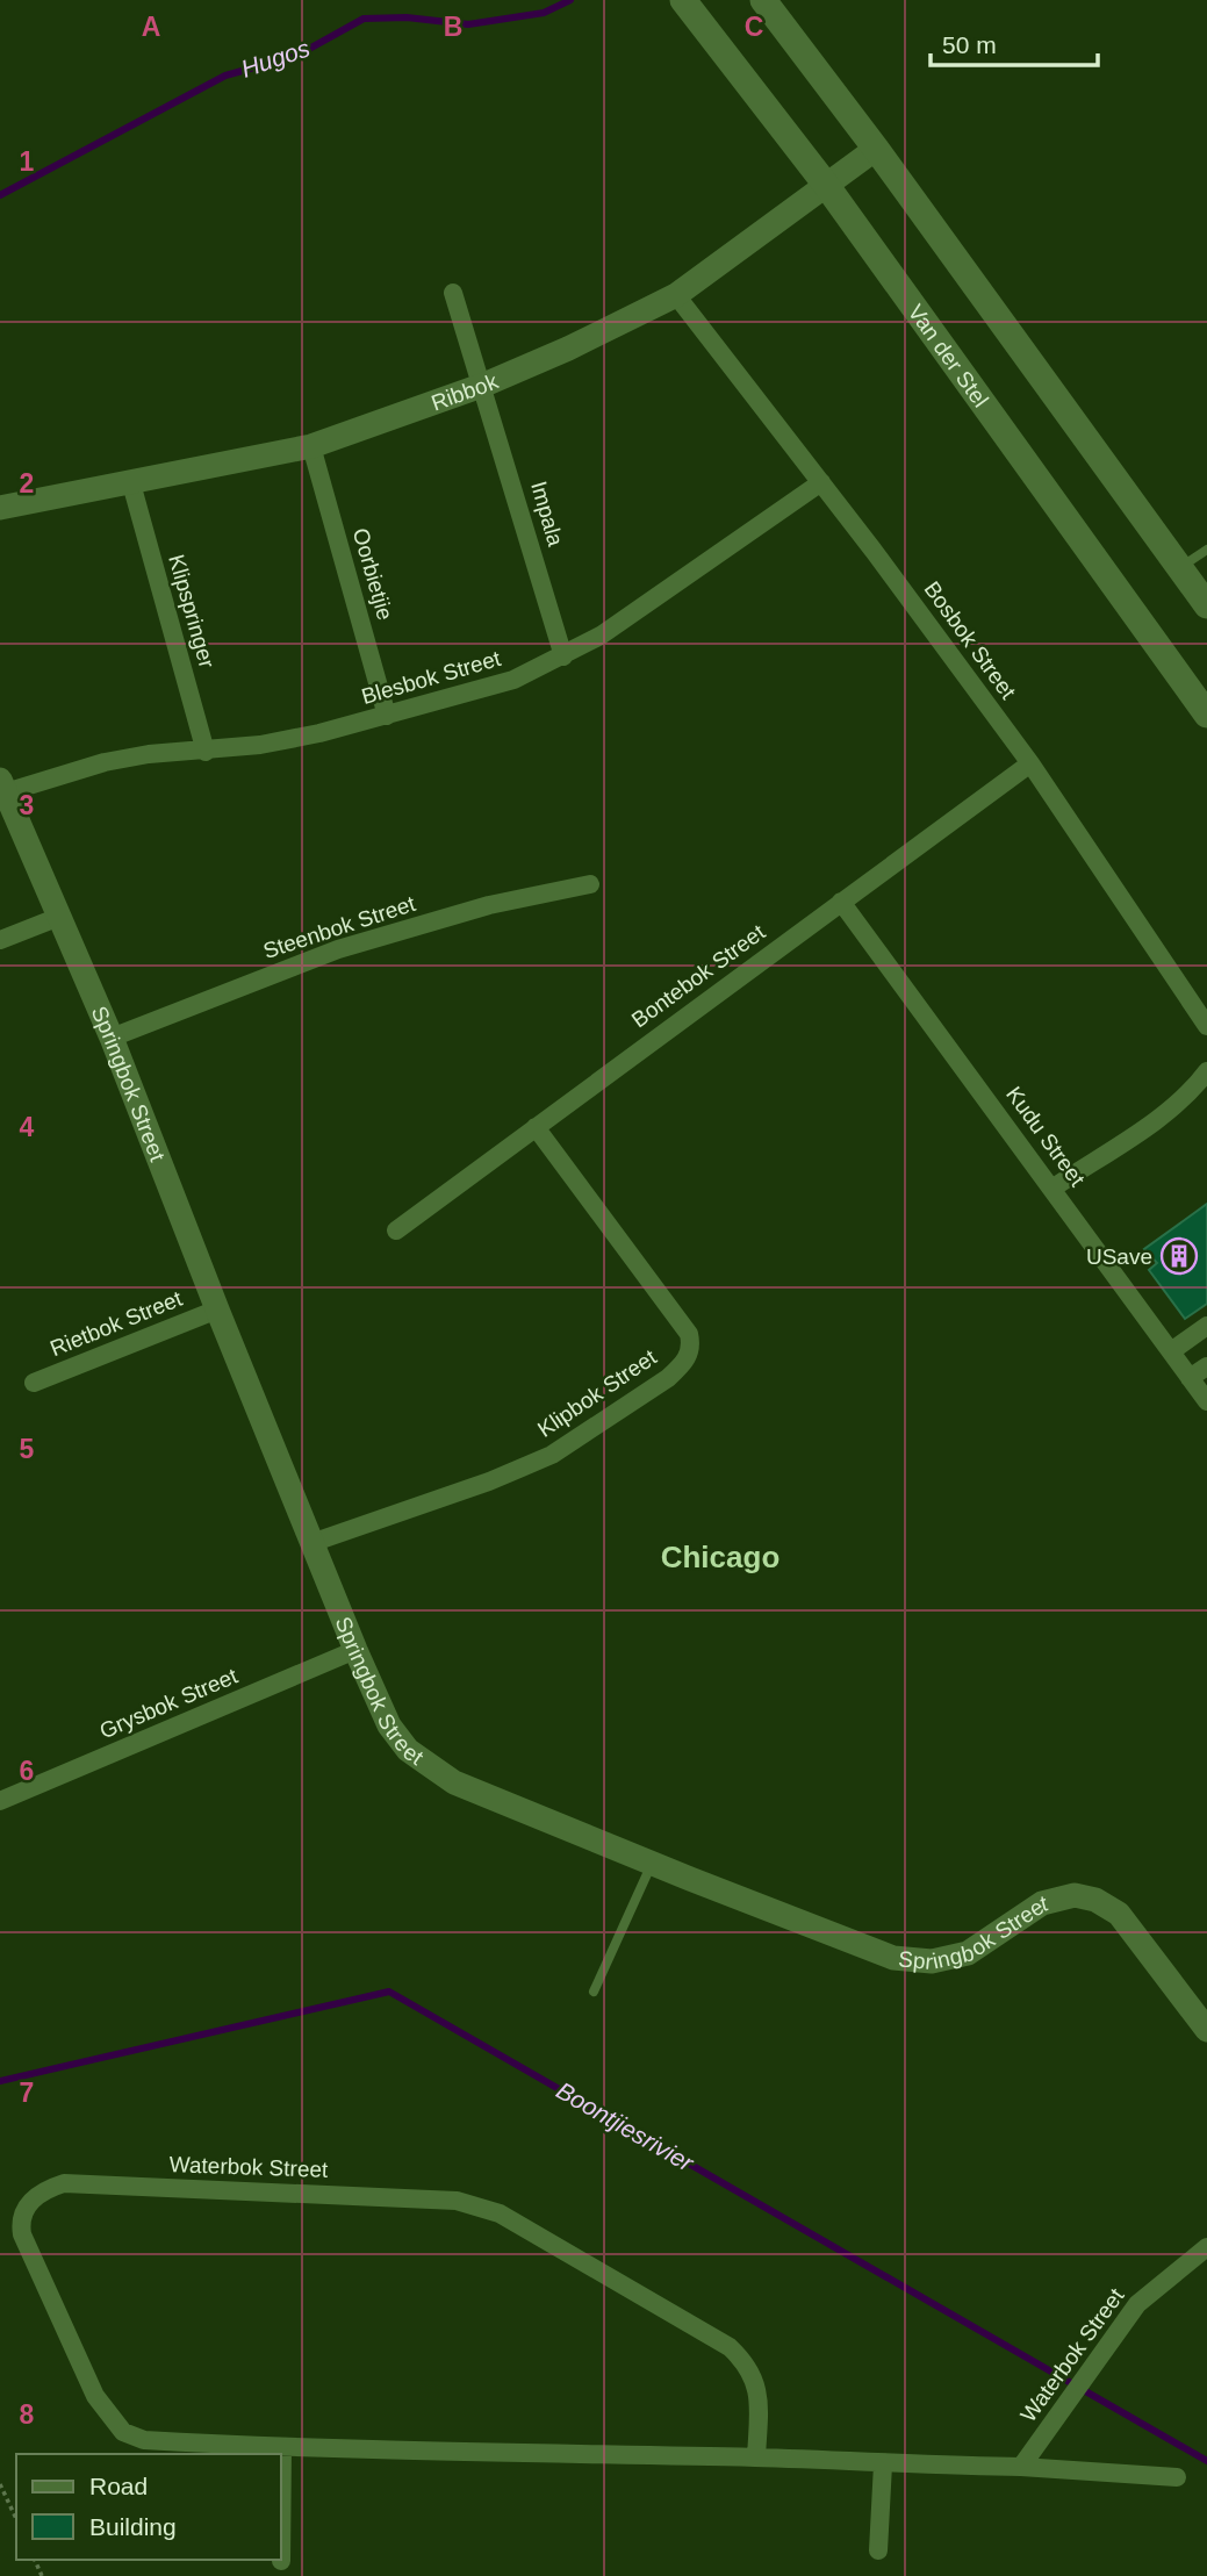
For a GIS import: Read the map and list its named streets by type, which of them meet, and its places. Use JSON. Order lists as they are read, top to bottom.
{
  "streets": {
    "main road": ["Van der Stel"],
    "street": [
      "Ribbok",
      "Impala",
      "Oorbietjie",
      "Klipspringer",
      "Bosbok Street",
      "Blesbok Street",
      "Steenbok Street",
      "Bontebok Street",
      "Springbok Street",
      "Kudu Street",
      "Rietbok Street",
      "Klipbok Street",
      "Grysbok Street",
      "Waterbok Street"
    ]
  },
  "crossings": [
    ["Van der Stel", "Ribbok"],
    ["Ribbok", "Impala"],
    ["Ribbok", "Oorbietjie"],
    ["Ribbok", "Klipspringer"],
    ["Ribbok", "Bosbok Street"],
    ["Impala", "Blesbok Street"],
    ["Oorbietjie", "Blesbok Street"],
    ["Klipspringer", "Blesbok Street"],
    ["Bosbok Street", "Blesbok Street"],
    ["Bosbok Street", "Bontebok Street"],
    ["Blesbok Street", "Springbok Street"],
    ["Steenbok Street", "Springbok Street"],
    ["Bontebok Street", "Kudu Street"],
    ["Bontebok Street", "Klipbok Street"],
    ["Springbok Street", "Rietbok Street"],
    ["Springbok Street", "Klipbok Street"],
    ["Springbok Street", "Grysbok Street"]
  ],
  "districts": ["Chicago"],
  "water": ["Hugos", "Boontjiesrivier"],
  "places": {
    "building": ["USave"]
  },
  "legend": ["Road", "Building"],
  "scale_bar": "50 m",
  "grid": {
    "columns": ["A", "B", "C"],
    "rows": [
      "1",
      "2",
      "3",
      "4",
      "5",
      "6",
      "7",
      "8"
    ]
  }
}
